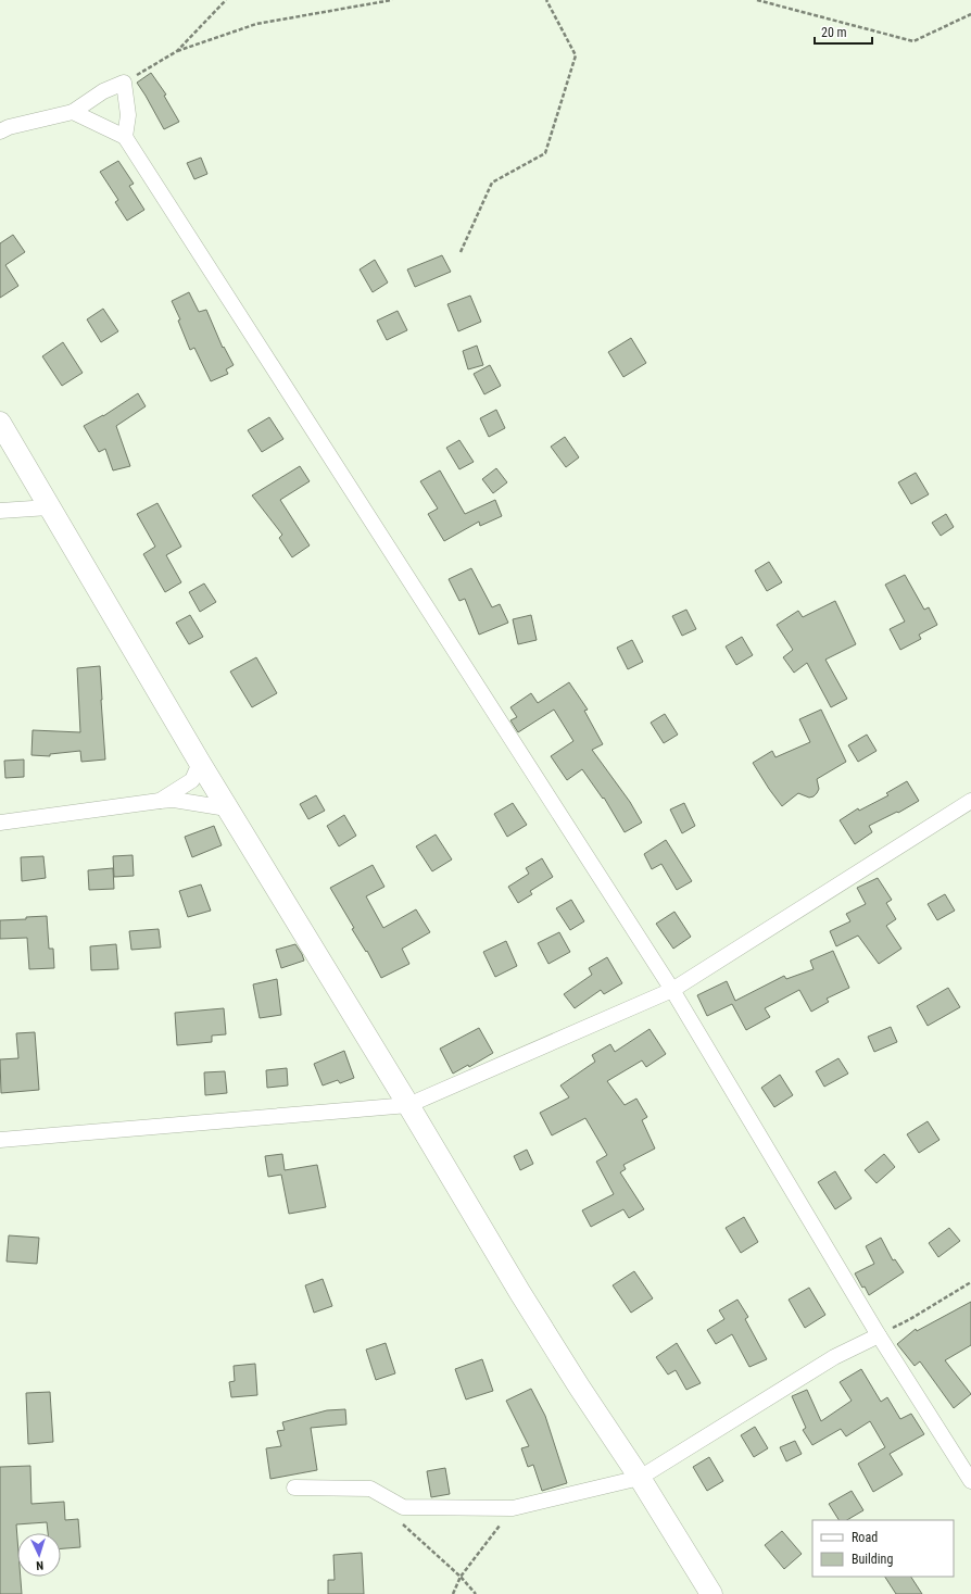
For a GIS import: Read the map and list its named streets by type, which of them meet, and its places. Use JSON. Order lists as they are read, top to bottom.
{
  "legend": ["Road", "Building"],
  "scale_bar": "20 m",
  "north": "bottom"
}
